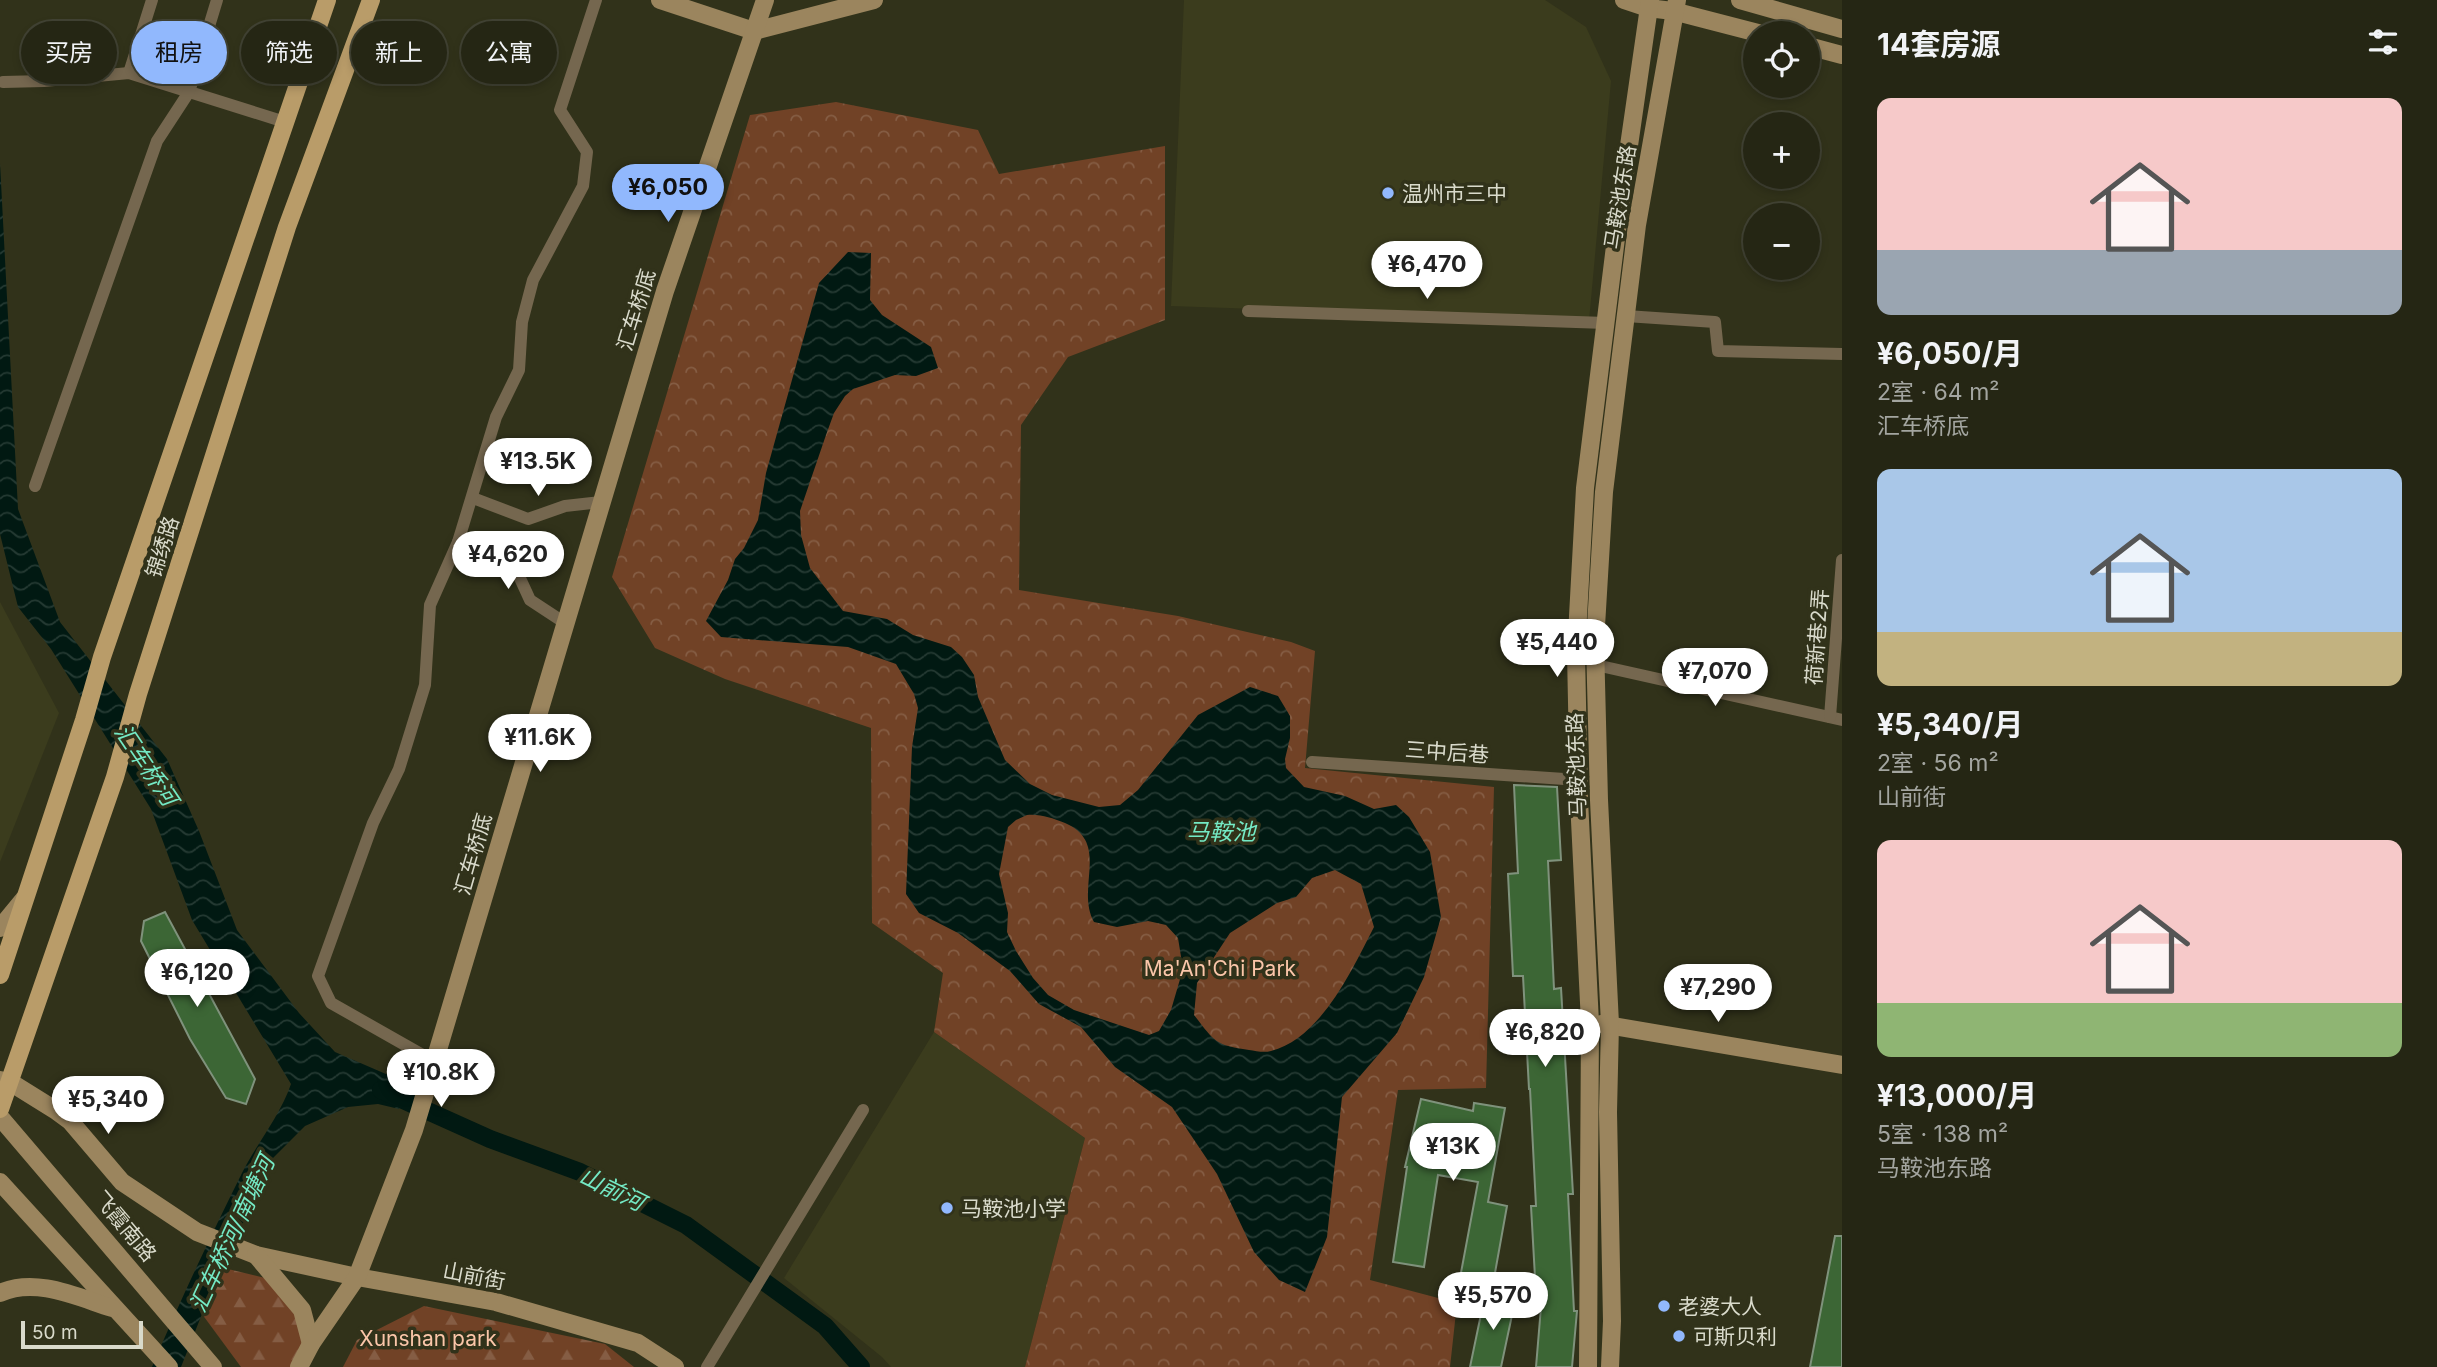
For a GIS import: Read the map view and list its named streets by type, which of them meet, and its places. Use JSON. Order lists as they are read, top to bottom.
{
  "streets": {
    "main road": [
      "马鞍池东路",
      "汇车桥底",
      "锦绣路",
      "飞霞南路",
      "山前街"
    ],
    "street": ["荷新巷2弄", "三中后巷"]
  },
  "crossings": [
    ["马鞍池东路", "三中后巷"],
    ["汇车桥底", "山前街"],
    ["锦绣路", "山前街"]
  ],
  "water": [
    "汇车桥河",
    "马鞍池",
    "山前河",
    "汇车桥河/南塘河"
  ],
  "parks": ["Ma'An'Chi Park", "Xunshan park"],
  "places": [
    "温州市三中",
    "马鞍池小学",
    "老婆大人",
    "可斯贝利"
  ],
  "scale_bar": "50 m",
  "page": {
    "heading": "14套房源",
    "map_buttons": ["+", "−"],
    "chip": [
      "买房",
      "租房",
      "筛选",
      "新上",
      "公寓"
    ],
    "list": [
      {
        "name": "¥6,050/月",
        "note": "2室 · 64 m² · 汇车桥底"
      },
      {
        "name": "¥5,340/月",
        "note": "2室 · 56 m² · 山前街"
      },
      {
        "name": "¥13,000/月",
        "note": "5室 · 138 m² · 马鞍池东路"
      }
    ],
    "price": [
      "¥6,050",
      "¥6,470",
      "¥13.5K",
      "¥4,620",
      "¥5,440",
      "¥7,070",
      "¥11.6K",
      "¥6,120",
      "¥7,290",
      "¥6,820",
      "¥10.8K",
      "¥5,340",
      "¥13K",
      "¥5,570"
    ],
    "scale": "50 m"
  }
}
